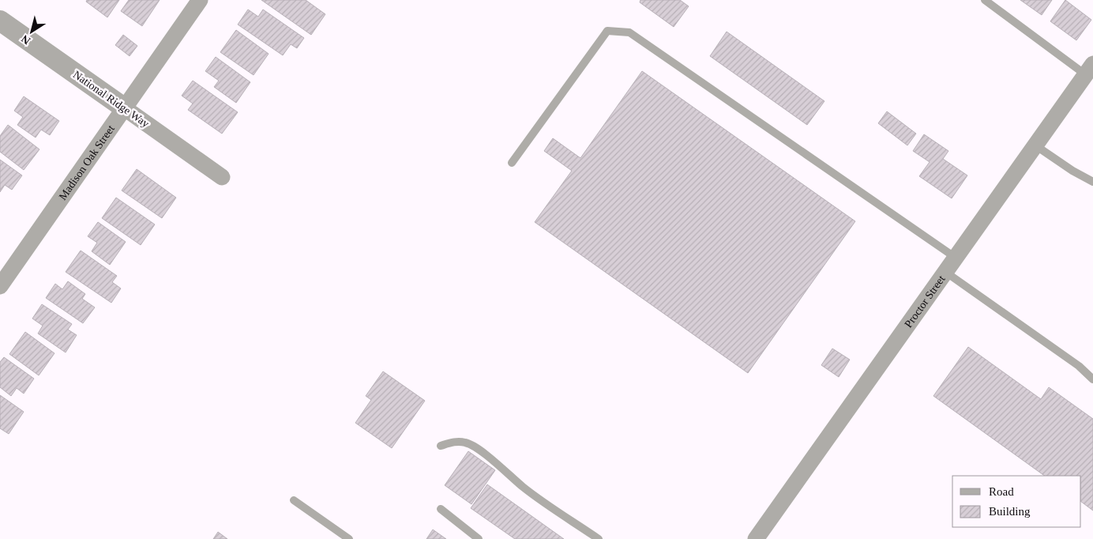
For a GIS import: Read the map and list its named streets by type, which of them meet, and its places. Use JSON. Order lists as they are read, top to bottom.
{
  "streets": {
    "street": ["National Ridge Way", "Madison Oak Street", "Proctor Street"]
  },
  "crossings": [
    ["National Ridge Way", "Madison Oak Street"]
  ],
  "legend": ["Road", "Building"],
  "north": "bottom left"
}
